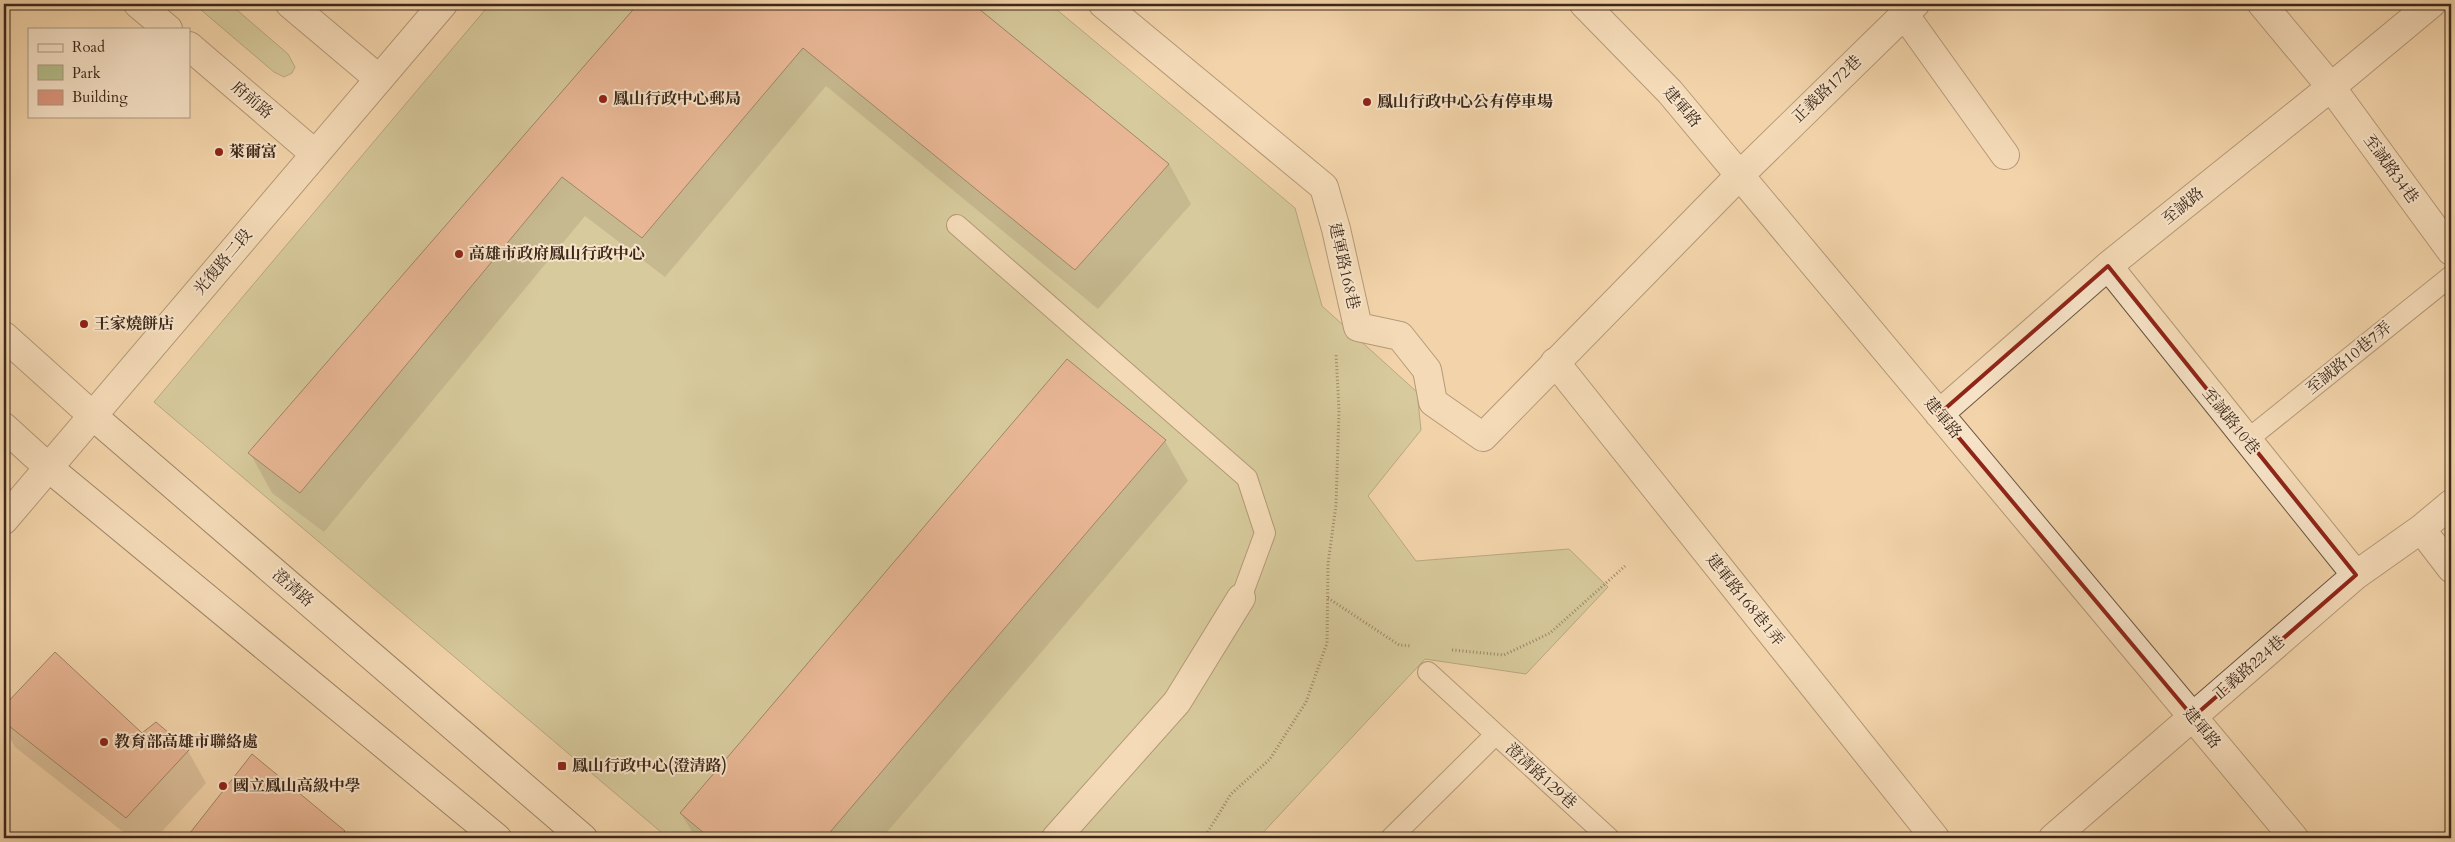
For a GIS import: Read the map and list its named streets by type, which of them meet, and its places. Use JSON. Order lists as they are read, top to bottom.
{
  "streets": {
    "street": [
      "正義路172巷",
      "府前路",
      "建軍路",
      "至誠路34巷",
      "至誠路",
      "光復路二段",
      "建軍路168巷",
      "至誠路10巷",
      "澄清路",
      "建軍路168巷1弄",
      "正義路224巷"
    ],
    "lane": ["至誠路10巷7弄", "澄清路129巷"]
  },
  "crossings": [
    ["正義路172巷", "建軍路"],
    ["正義路172巷", "建軍路168巷"],
    ["府前路", "光復路二段"],
    ["建軍路", "至誠路"],
    ["建軍路", "建軍路168巷"],
    ["建軍路", "正義路224巷"],
    ["至誠路34巷", "至誠路"],
    ["至誠路", "至誠路10巷"],
    ["光復路二段", "澄清路"],
    ["建軍路168巷", "建軍路168巷1弄"],
    ["至誠路10巷7弄", "至誠路10巷"],
    ["至誠路10巷", "正義路224巷"]
  ],
  "places": {
    "other": [
      "鳳山行政中心郵局",
      "鳳山行政中心公有停車場",
      "萊爾富",
      "高雄市政府鳳山行政中心",
      "王家燒餅店",
      "教育部高雄市聯絡處",
      "國立鳳山高級中學"
    ],
    "transit": ["鳳山行政中心(澄清路)"]
  },
  "legend": ["Road", "Park", "Building"]
}
